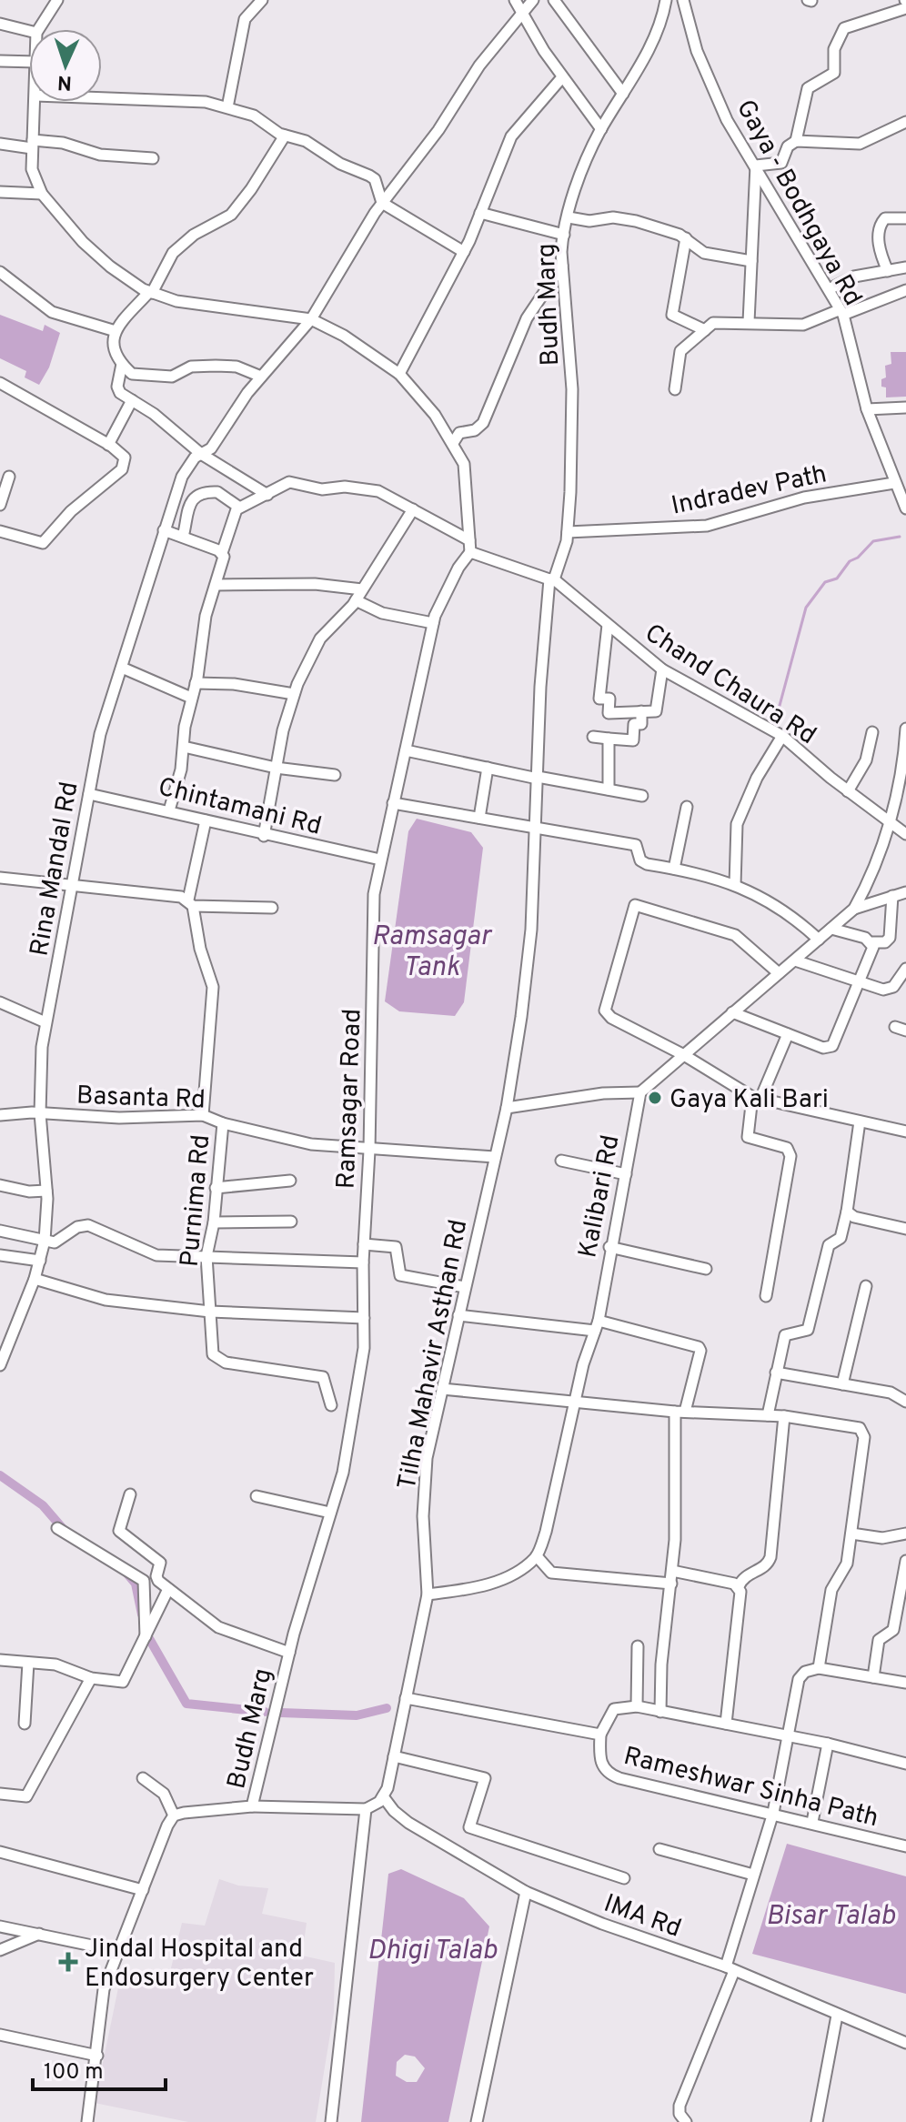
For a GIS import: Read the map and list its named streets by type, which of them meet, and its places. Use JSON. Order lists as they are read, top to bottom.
{
  "streets": {
    "street": [
      "Gaya - Bodhgaya Rd",
      "Budh Marg",
      "Indradev Path",
      "Chand Chaura Rd",
      "Chintamani Rd",
      "Rina Mandal Rd",
      "Basanta Rd",
      "Ramsagar Road",
      "Kalibari Rd",
      "Purnima Rd",
      "Tilha Mahavir Asthan Rd",
      "Rameshwar Sinha Path",
      "IMA Rd"
    ]
  },
  "crossings": [
    ["Gaya - Bodhgaya Rd", "Indradev Path"],
    ["Budh Marg", "Indradev Path"],
    ["Budh Marg", "Chand Chaura Rd"],
    ["Budh Marg", "Ramsagar Road"],
    ["Budh Marg", "Tilha Mahavir Asthan Rd"],
    ["Chintamani Rd", "Rina Mandal Rd"],
    ["Chintamani Rd", "Ramsagar Road"],
    ["Rina Mandal Rd", "Basanta Rd"],
    ["Basanta Rd", "Ramsagar Road"],
    ["Basanta Rd", "Purnima Rd"],
    ["Basanta Rd", "Tilha Mahavir Asthan Rd"],
    ["Kalibari Rd", "Tilha Mahavir Asthan Rd"],
    ["Tilha Mahavir Asthan Rd", "Rameshwar Sinha Path"],
    ["Tilha Mahavir Asthan Rd", "IMA Rd"]
  ],
  "water": ["Ramsagar Tank", "Bisar Talab", "Dhigi Talab"],
  "places": {
    "other": ["Gaya Kali Bari"],
    "health": ["Jindal Hospital and Endosurgery Center"]
  },
  "scale_bar": "100 m",
  "north": "bottom"
}
